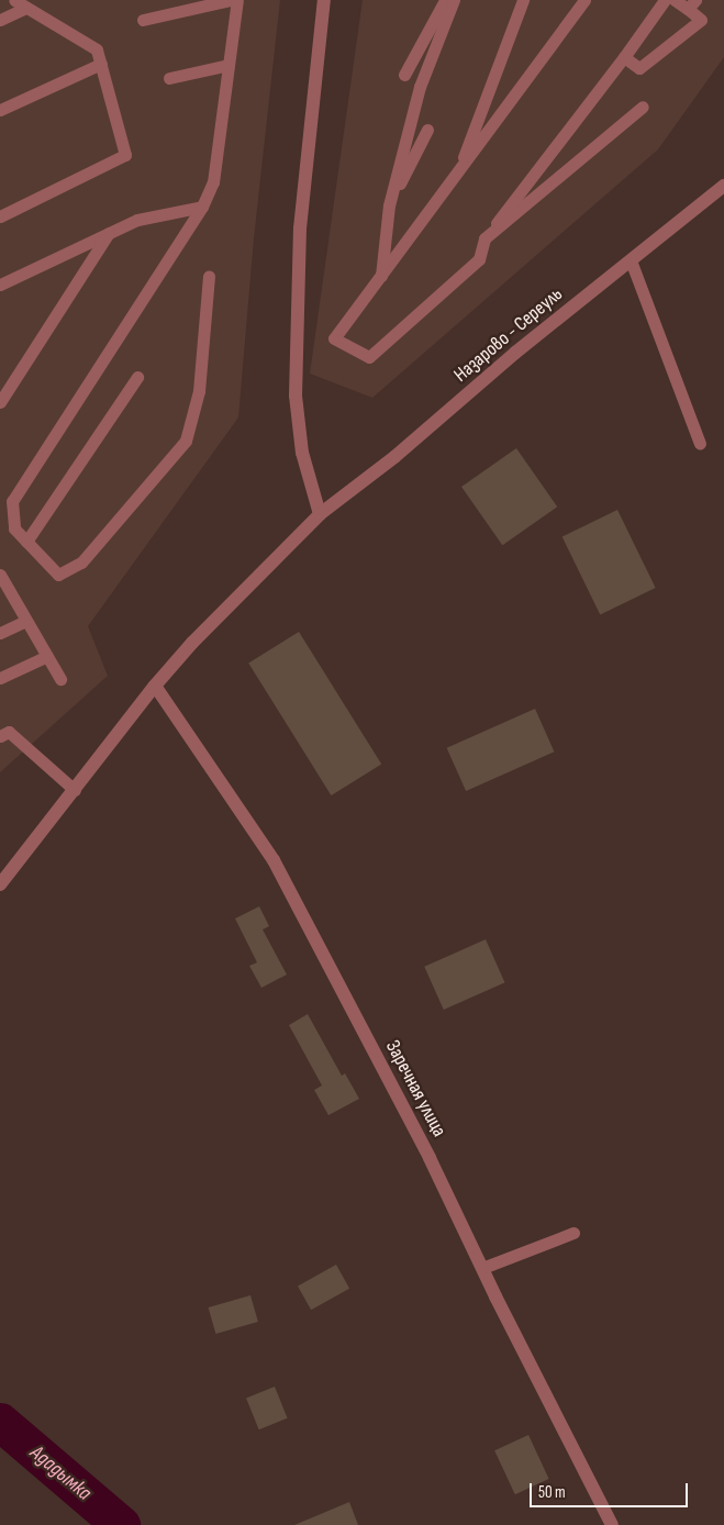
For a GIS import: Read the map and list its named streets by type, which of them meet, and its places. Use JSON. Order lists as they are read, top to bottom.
{
  "streets": {
    "street": ["Назарово - Сереуль", "Заречная улица"]
  },
  "crossings": [
    ["Назарово - Сереуль", "Заречная улица"]
  ],
  "water": ["Ададымка"],
  "scale_bar": "50 m"
}
